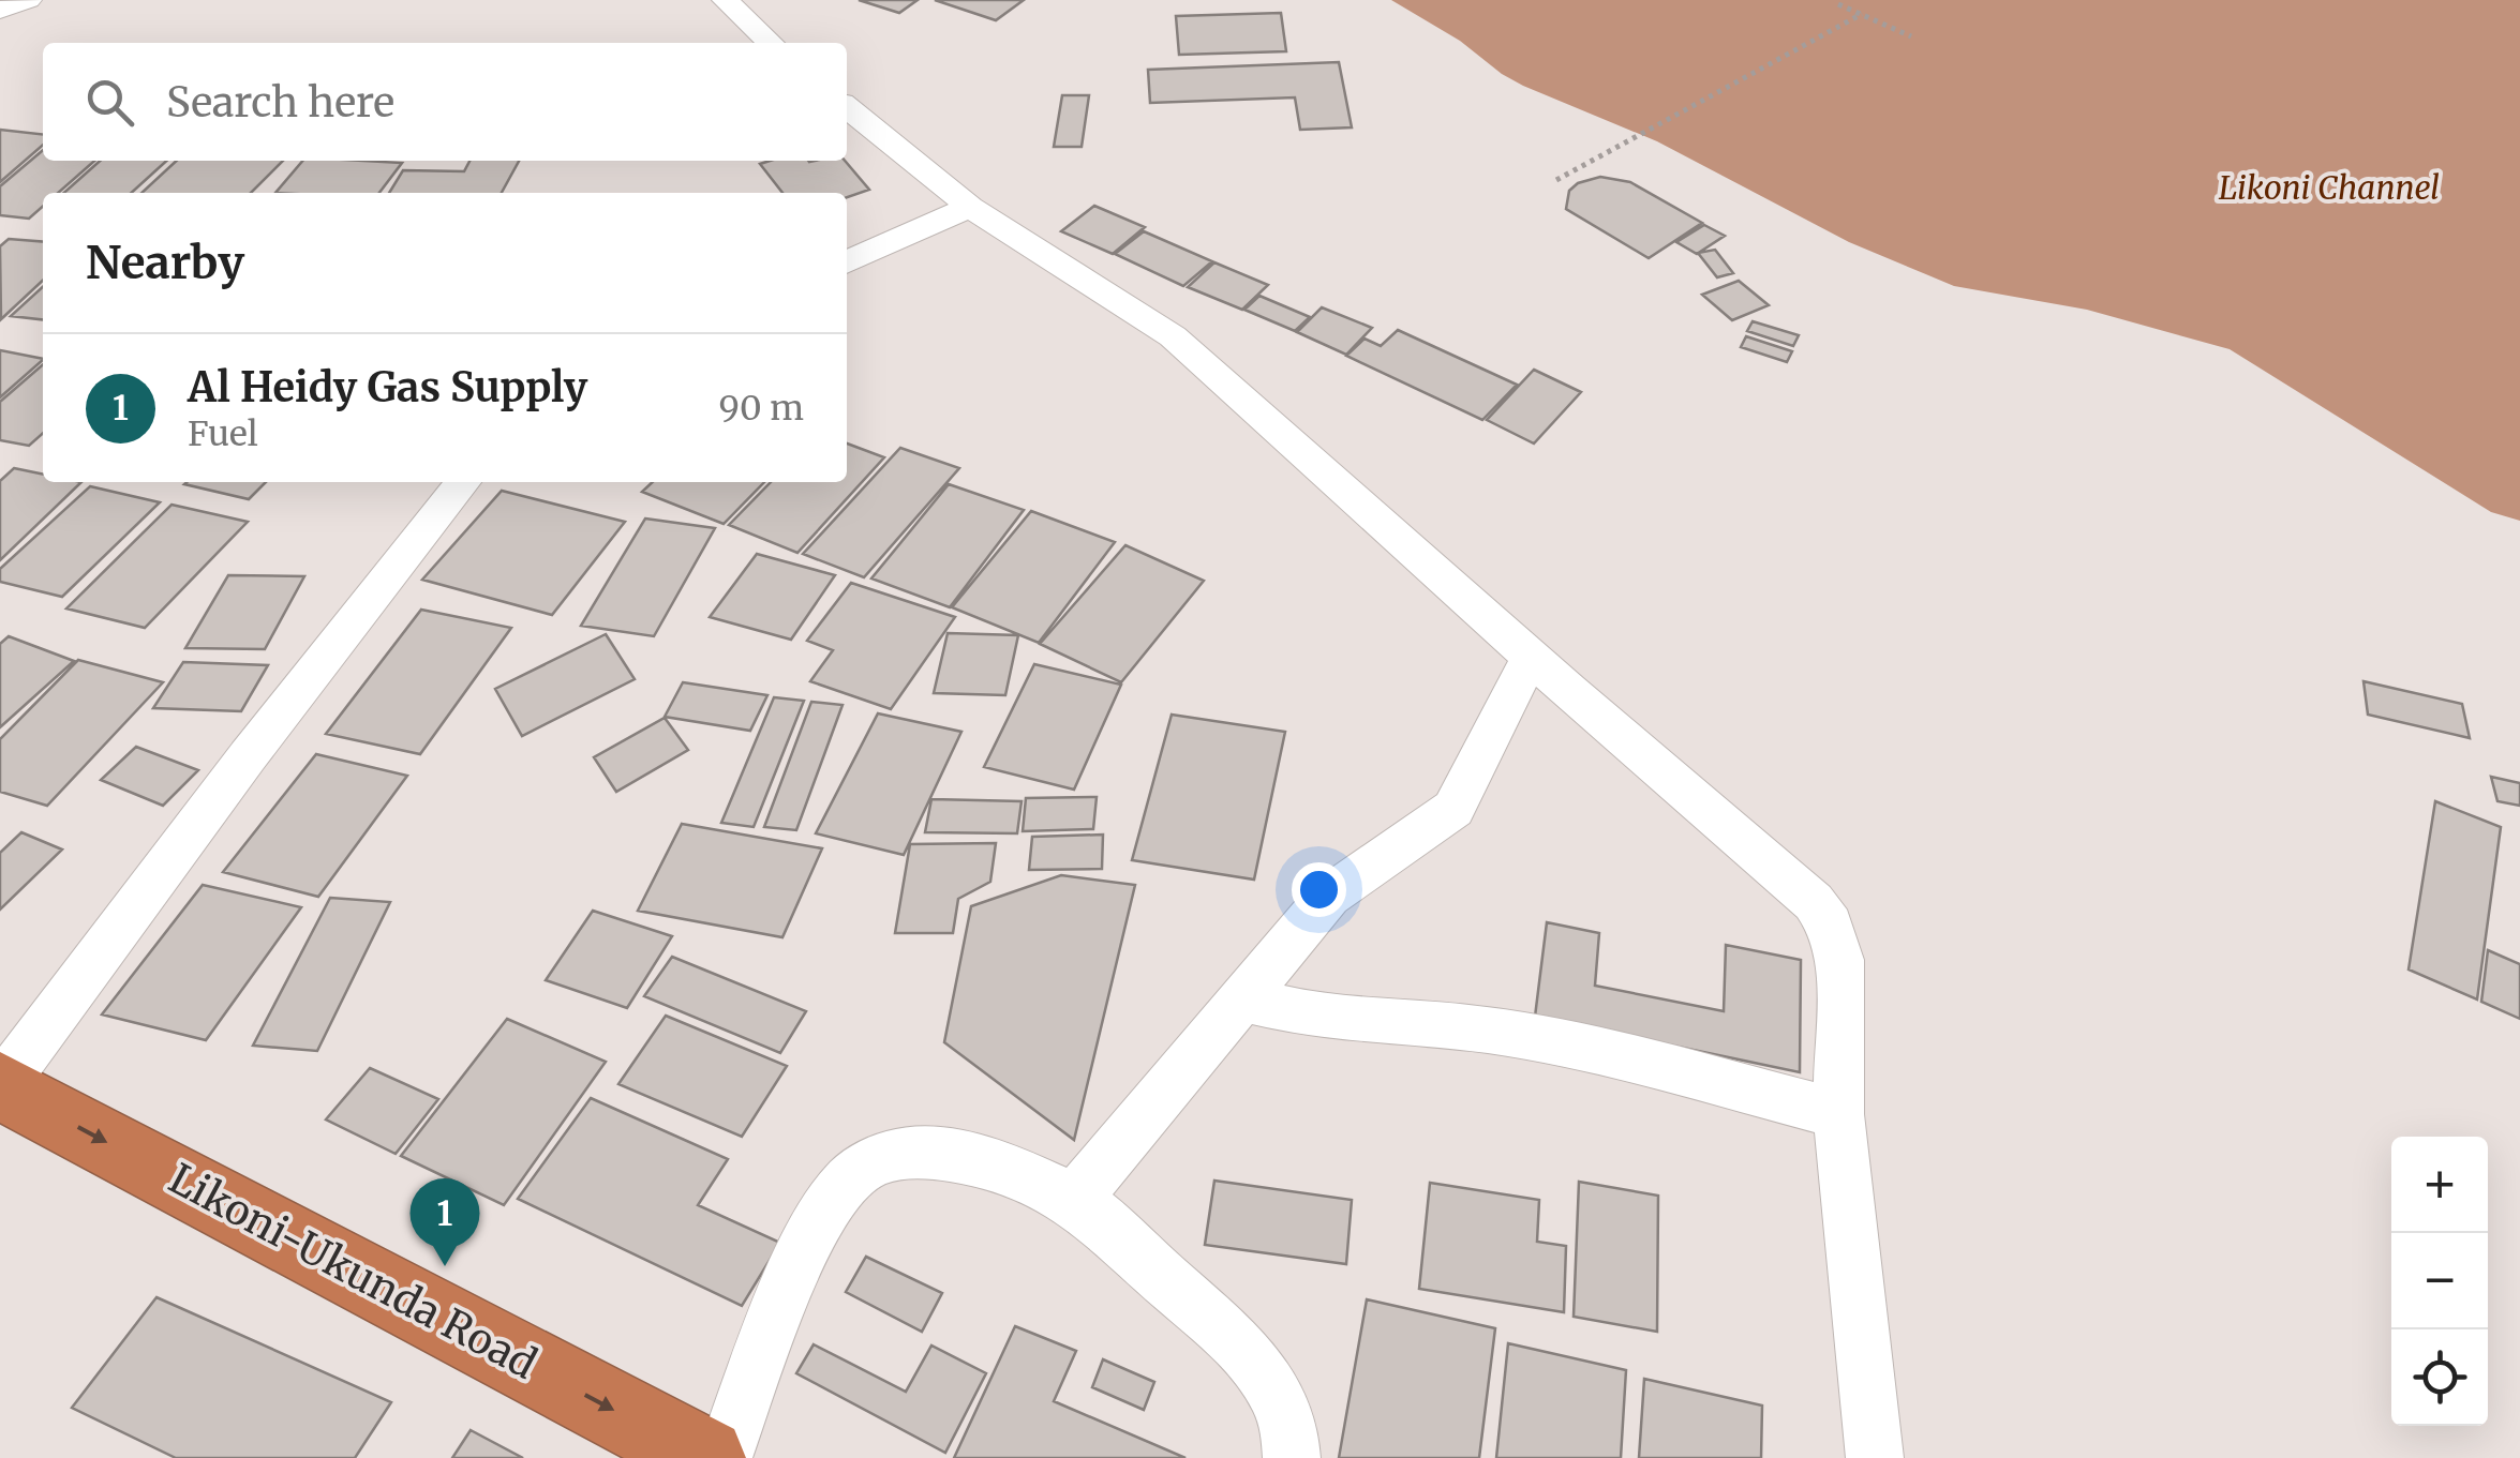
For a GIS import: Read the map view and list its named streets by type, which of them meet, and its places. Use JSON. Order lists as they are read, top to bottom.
{
  "streets": {
    "highway": ["Likoni-Ukunda Road"]
  },
  "one_way": ["Likoni-Ukunda Road"],
  "water": ["Likoni Channel"],
  "page": {
    "search": "Search here",
    "heading": "Nearby",
    "list": [
      {
        "mark": "1",
        "name": "Al Heidy Gas Supply",
        "note": "Fuel",
        "value": "90 m"
      }
    ],
    "map_buttons": ["+", "−"],
    "pins": "1"
  }
}
